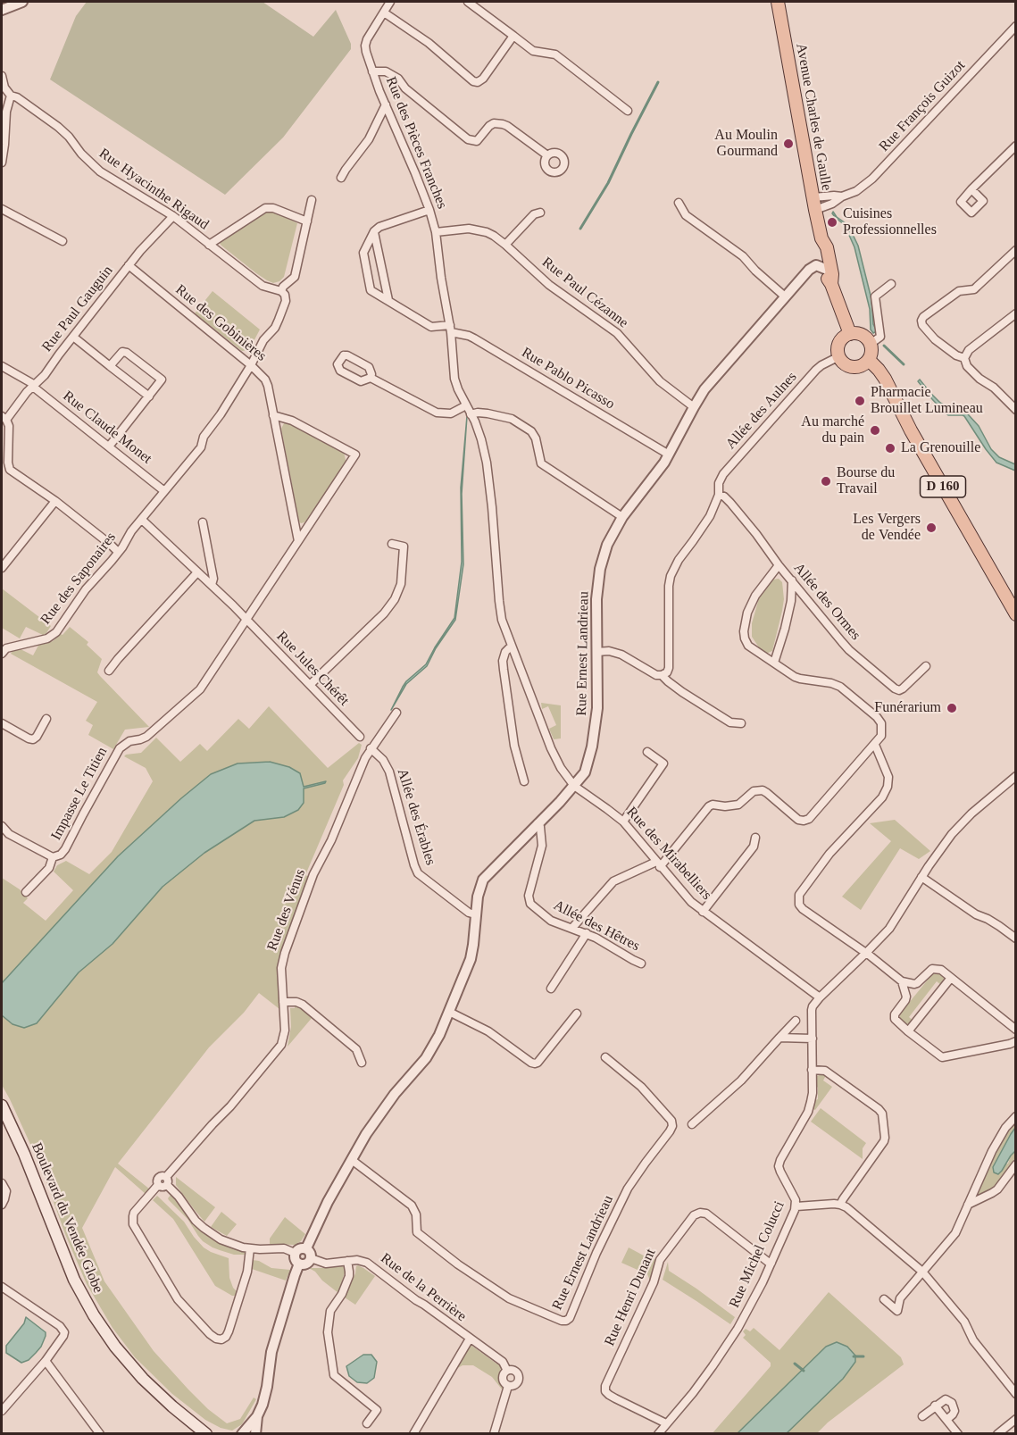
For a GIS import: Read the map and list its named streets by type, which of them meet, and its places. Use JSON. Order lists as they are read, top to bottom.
{
  "streets": {
    "main road": ["Avenue Charles de Gaulle", "D 160", "Boulevard du Vendée Globe"],
    "street": [
      "Rue François Guizot",
      "Rue des Pièces Franches",
      "Rue Hyacinthe Rigaud",
      "Rue Paul Cézanne",
      "Rue Paul Gauguin",
      "Rue des Gobinières",
      "Rue Pablo Picasso",
      "Allée des Aulnes",
      "Rue Claude Monet",
      "Rue des Saponaires",
      "Allée des Ormes",
      "Rue Ernest Landrieau",
      "Rue Jules Chérêt",
      "Impasse Le Titien",
      "Allée des Érables",
      "Rue des Mirabelliers",
      "Rue des Vénus",
      "Allée des Hêtres",
      "Rue Michel Colucci",
      "Rue de la Perrière",
      "Rue Henri Dunant"
    ]
  },
  "crossings": [
    ["Rue François Guizot", "Avenue Charles de Gaulle"],
    ["Avenue Charles de Gaulle", "Allée des Aulnes"],
    ["Avenue Charles de Gaulle", "D 160"],
    ["Avenue Charles de Gaulle", "Rue Ernest Landrieau"],
    ["Rue des Pièces Franches", "Rue Paul Cézanne"],
    ["Rue des Pièces Franches", "Rue Pablo Picasso"],
    ["Rue des Pièces Franches", "Rue Ernest Landrieau"],
    ["Rue des Pièces Franches", "Rue des Mirabelliers"],
    ["Rue Hyacinthe Rigaud", "Rue Paul Gauguin"],
    ["Rue Paul Cézanne", "Rue Ernest Landrieau"],
    ["Rue Paul Gauguin", "Rue des Gobinières"],
    ["Rue Paul Gauguin", "Rue Claude Monet"],
    ["Rue des Gobinières", "Rue des Saponaires"],
    ["Rue Pablo Picasso", "Rue Ernest Landrieau"],
    ["Allée des Aulnes", "D 160"],
    ["Allée des Aulnes", "Allée des Ormes"],
    ["Rue Claude Monet", "Rue des Saponaires"],
    ["Rue des Saponaires", "Rue Jules Chérêt"],
    ["Rue Ernest Landrieau", "Allée des Érables"],
    ["Rue Ernest Landrieau", "Rue des Mirabelliers"],
    ["Rue Ernest Landrieau", "Allée des Hêtres"],
    ["Rue Ernest Landrieau", "Rue de la Perrière"],
    ["Rue Jules Chérêt", "Impasse Le Titien"],
    ["Allée des Érables", "Rue des Vénus"],
    ["Rue des Mirabelliers", "Rue Michel Colucci"],
    ["Rue Michel Colucci", "Rue Henri Dunant"]
  ],
  "places": [
    "Au Moulin Gourmand",
    "Cuisines Professionnelles",
    "Pharmacie Brouillet Lumineau",
    "Au marché du pain",
    "La Grenouille",
    "Bourse du Travail",
    "Les Vergers de Vendée",
    "Funérarium"
  ]
}
